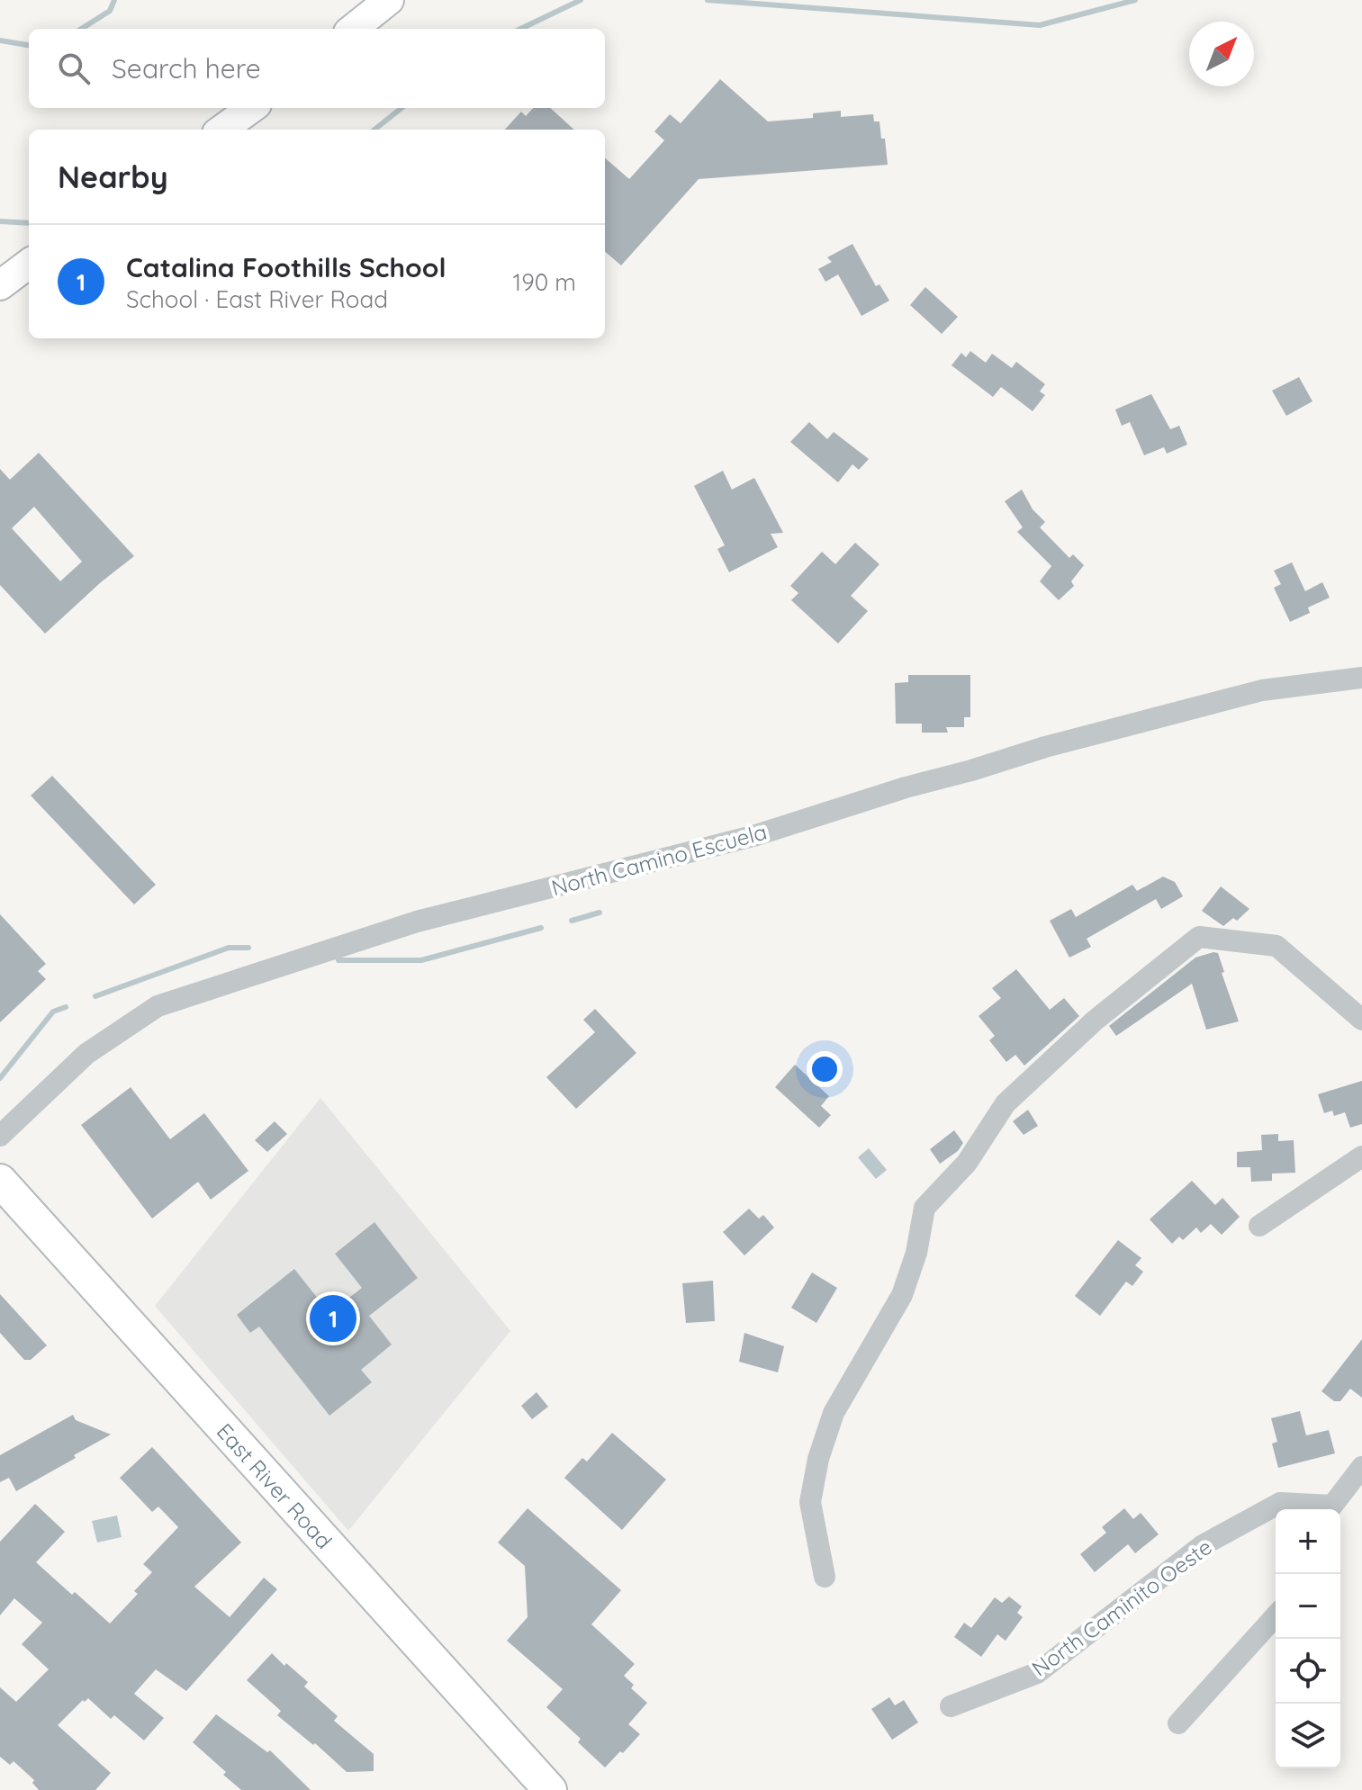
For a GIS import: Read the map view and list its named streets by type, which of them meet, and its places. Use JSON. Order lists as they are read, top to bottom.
{
  "streets": {
    "main road": ["East River Road"],
    "street": ["North Camino Escuela", "North Caminito Oeste"]
  },
  "north": "top right",
  "page": {
    "search": "Search here",
    "heading": "Nearby",
    "list": [
      {
        "mark": "1",
        "name": "Catalina Foothills School",
        "note": "School · East River Road",
        "value": "190 m"
      }
    ],
    "pins": "1",
    "map_buttons": ["+", "−"]
  }
}
